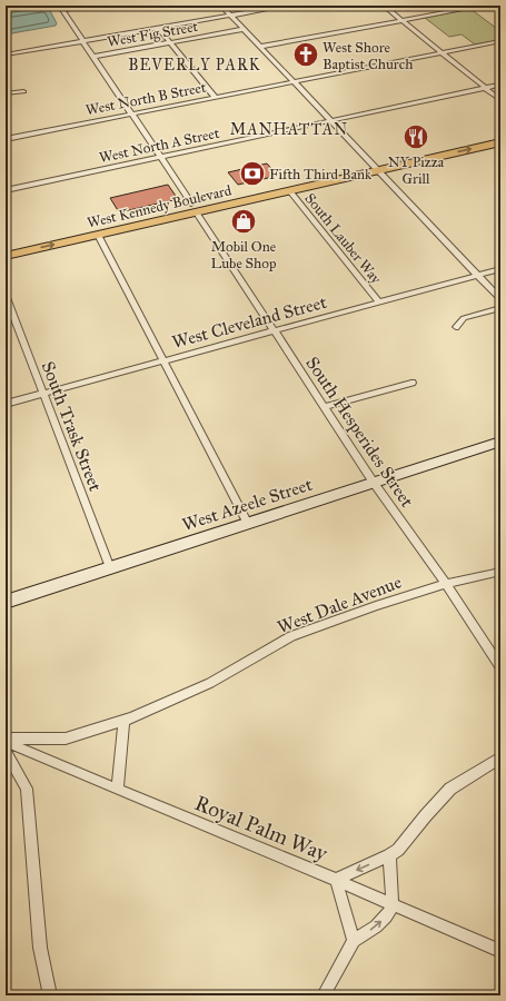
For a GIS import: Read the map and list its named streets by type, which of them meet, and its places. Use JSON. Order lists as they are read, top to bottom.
{
  "streets": {
    "main road": ["West Kennedy Boulevard"],
    "street": [
      "West Fig Street",
      "West North B Street",
      "West North A Street",
      "South Lauber Way",
      "West Cleveland Street",
      "South Trask Street",
      "South Hesperides Street",
      "West Azeele Street",
      "West Dale Avenue",
      "Royal Palm Way"
    ]
  },
  "crossings": [
    ["West Fig Street", "South Hesperides Street"],
    ["West North B Street", "South Hesperides Street"],
    ["West North A Street", "South Hesperides Street"],
    ["West Kennedy Boulevard", "South Lauber Way"],
    ["West Kennedy Boulevard", "South Hesperides Street"],
    ["South Lauber Way", "West Cleveland Street"],
    ["West Cleveland Street", "South Trask Street"],
    ["West Cleveland Street", "South Hesperides Street"],
    ["South Trask Street", "West Azeele Street"],
    ["South Hesperides Street", "West Azeele Street"],
    ["South Hesperides Street", "West Dale Avenue"],
    ["West Dale Avenue", "Royal Palm Way"]
  ],
  "districts": ["BEVERLY PARK", "MANHATTAN"],
  "places": {
    "church": ["West Shore Baptist Church"],
    "restaurant": ["NY Pizza Grill"],
    "bank": ["Fifth Third Bank"],
    "shop": ["Mobil One Lube Shop"]
  }
}
